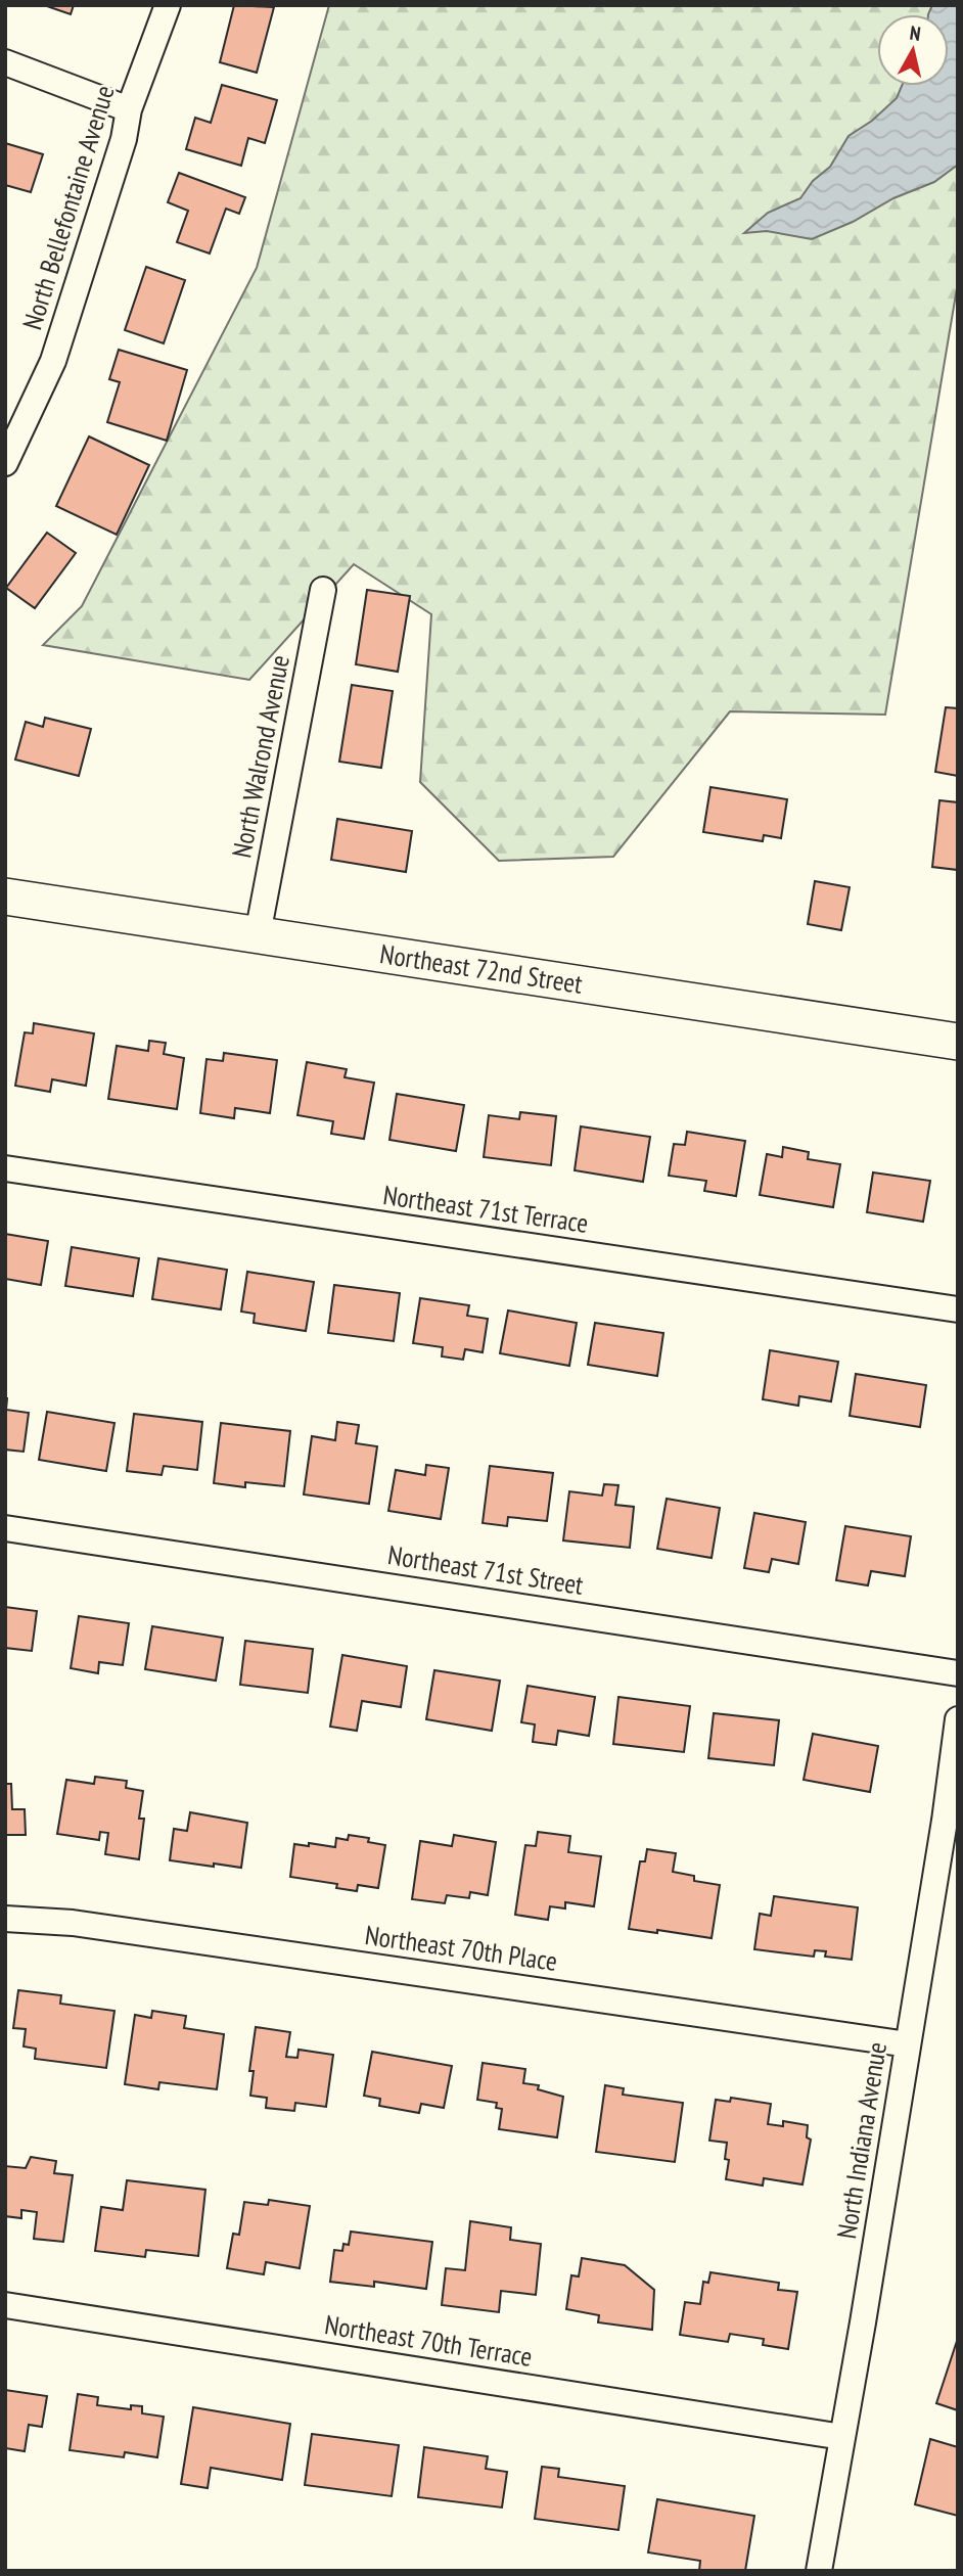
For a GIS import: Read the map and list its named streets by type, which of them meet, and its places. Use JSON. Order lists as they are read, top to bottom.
{
  "streets": {
    "main road": ["Northeast 72nd Street"],
    "street": [
      "North Bellefontaine Avenue",
      "North Walrond Avenue",
      "Northeast 71st Terrace",
      "Northeast 71st Street",
      "Northeast 70th Place",
      "North Indiana Avenue",
      "Northeast 70th Terrace"
    ]
  },
  "crossings": [
    ["North Walrond Avenue", "Northeast 72nd Street"],
    ["Northeast 70th Place", "North Indiana Avenue"],
    ["North Indiana Avenue", "Northeast 70th Terrace"]
  ],
  "north": "top"
}
